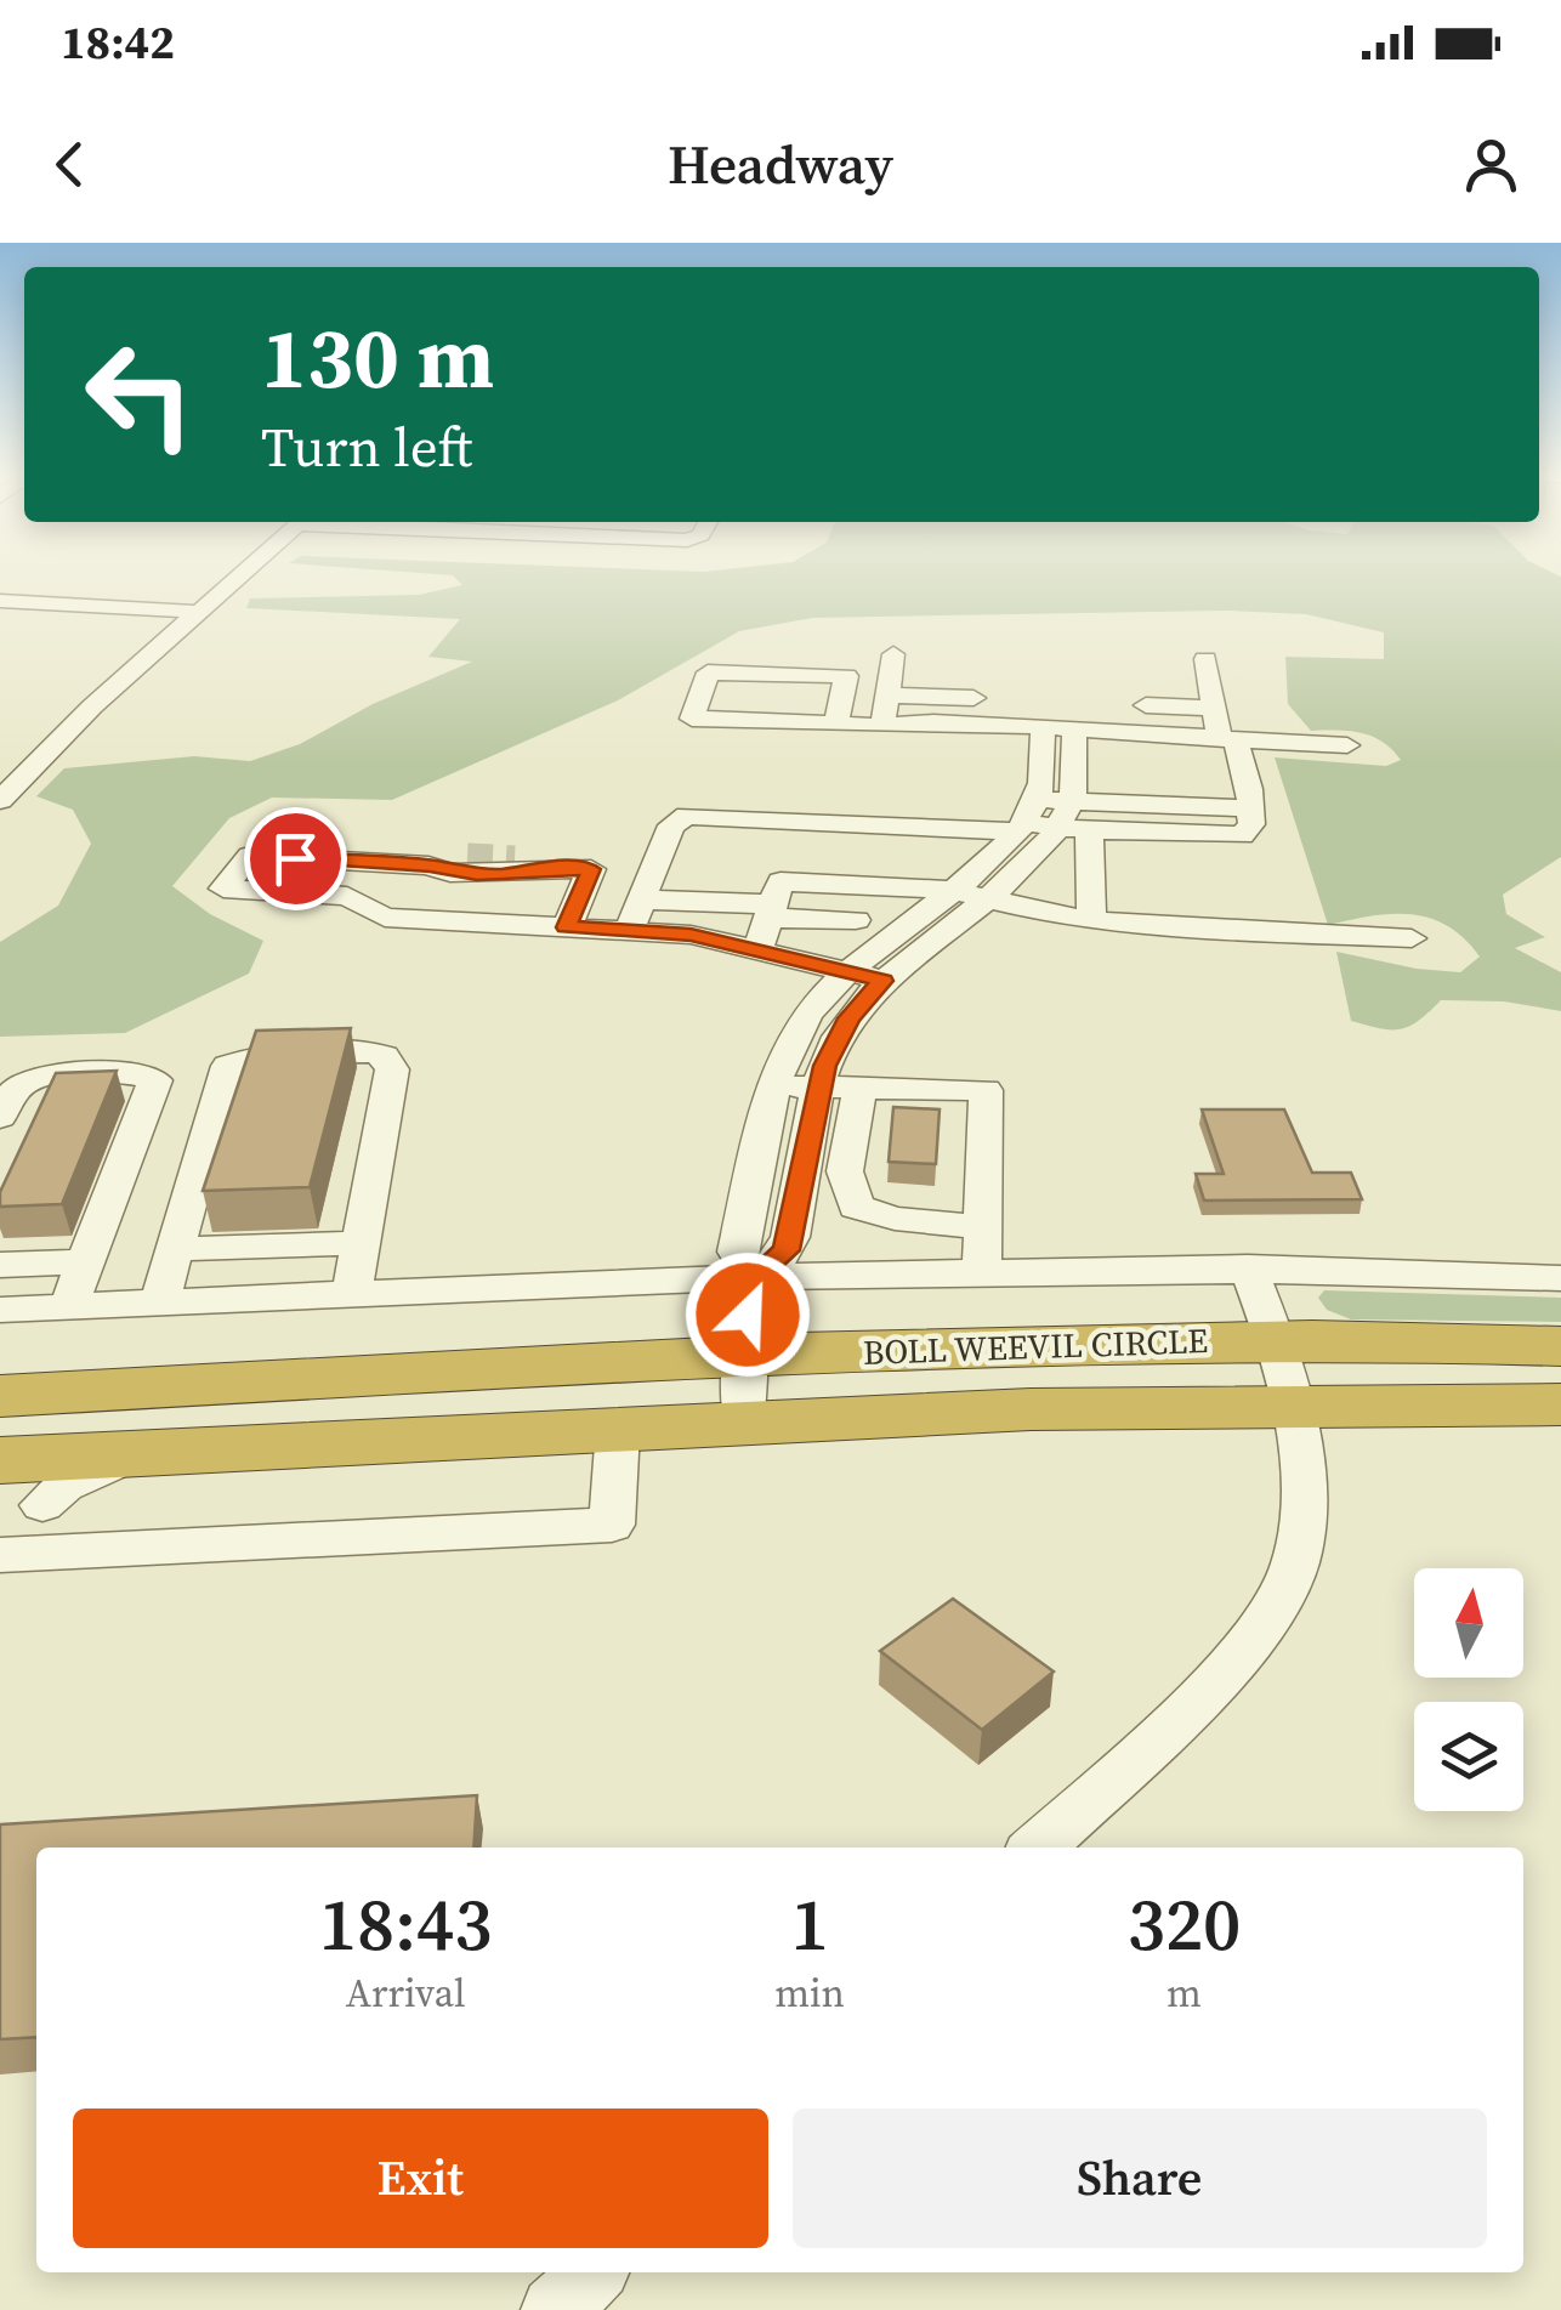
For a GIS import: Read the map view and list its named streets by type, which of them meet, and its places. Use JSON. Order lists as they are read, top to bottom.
{
  "streets": {
    "highway": ["BOLL WEEVIL CIRCLE"]
  },
  "north": "top",
  "page": {
    "status": "18:42",
    "header": "Headway",
    "turn": ["130 m", "Turn left"],
    "eta": [
      "18:43",
      "Arrival",
      "1",
      "min",
      "320",
      "m"
    ],
    "buttons": ["Exit", "Share"]
  }
}
